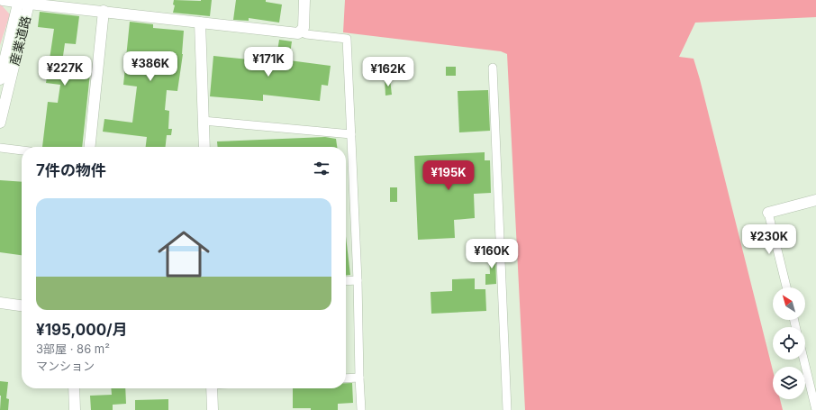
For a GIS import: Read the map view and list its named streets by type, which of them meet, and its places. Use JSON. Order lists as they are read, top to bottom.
{
  "streets": {
    "street": ["産業道路"]
  },
  "north": "top left",
  "page": {
    "price": [
      "¥171K",
      "¥386K",
      "¥227K",
      "¥162K",
      "¥195K",
      "¥230K",
      "¥160K"
    ],
    "heading": "7件の物件",
    "list": [
      {
        "name": "¥195,000/月",
        "note": "3部屋 · 86 m² · マンション"
      }
    ]
  }
}
